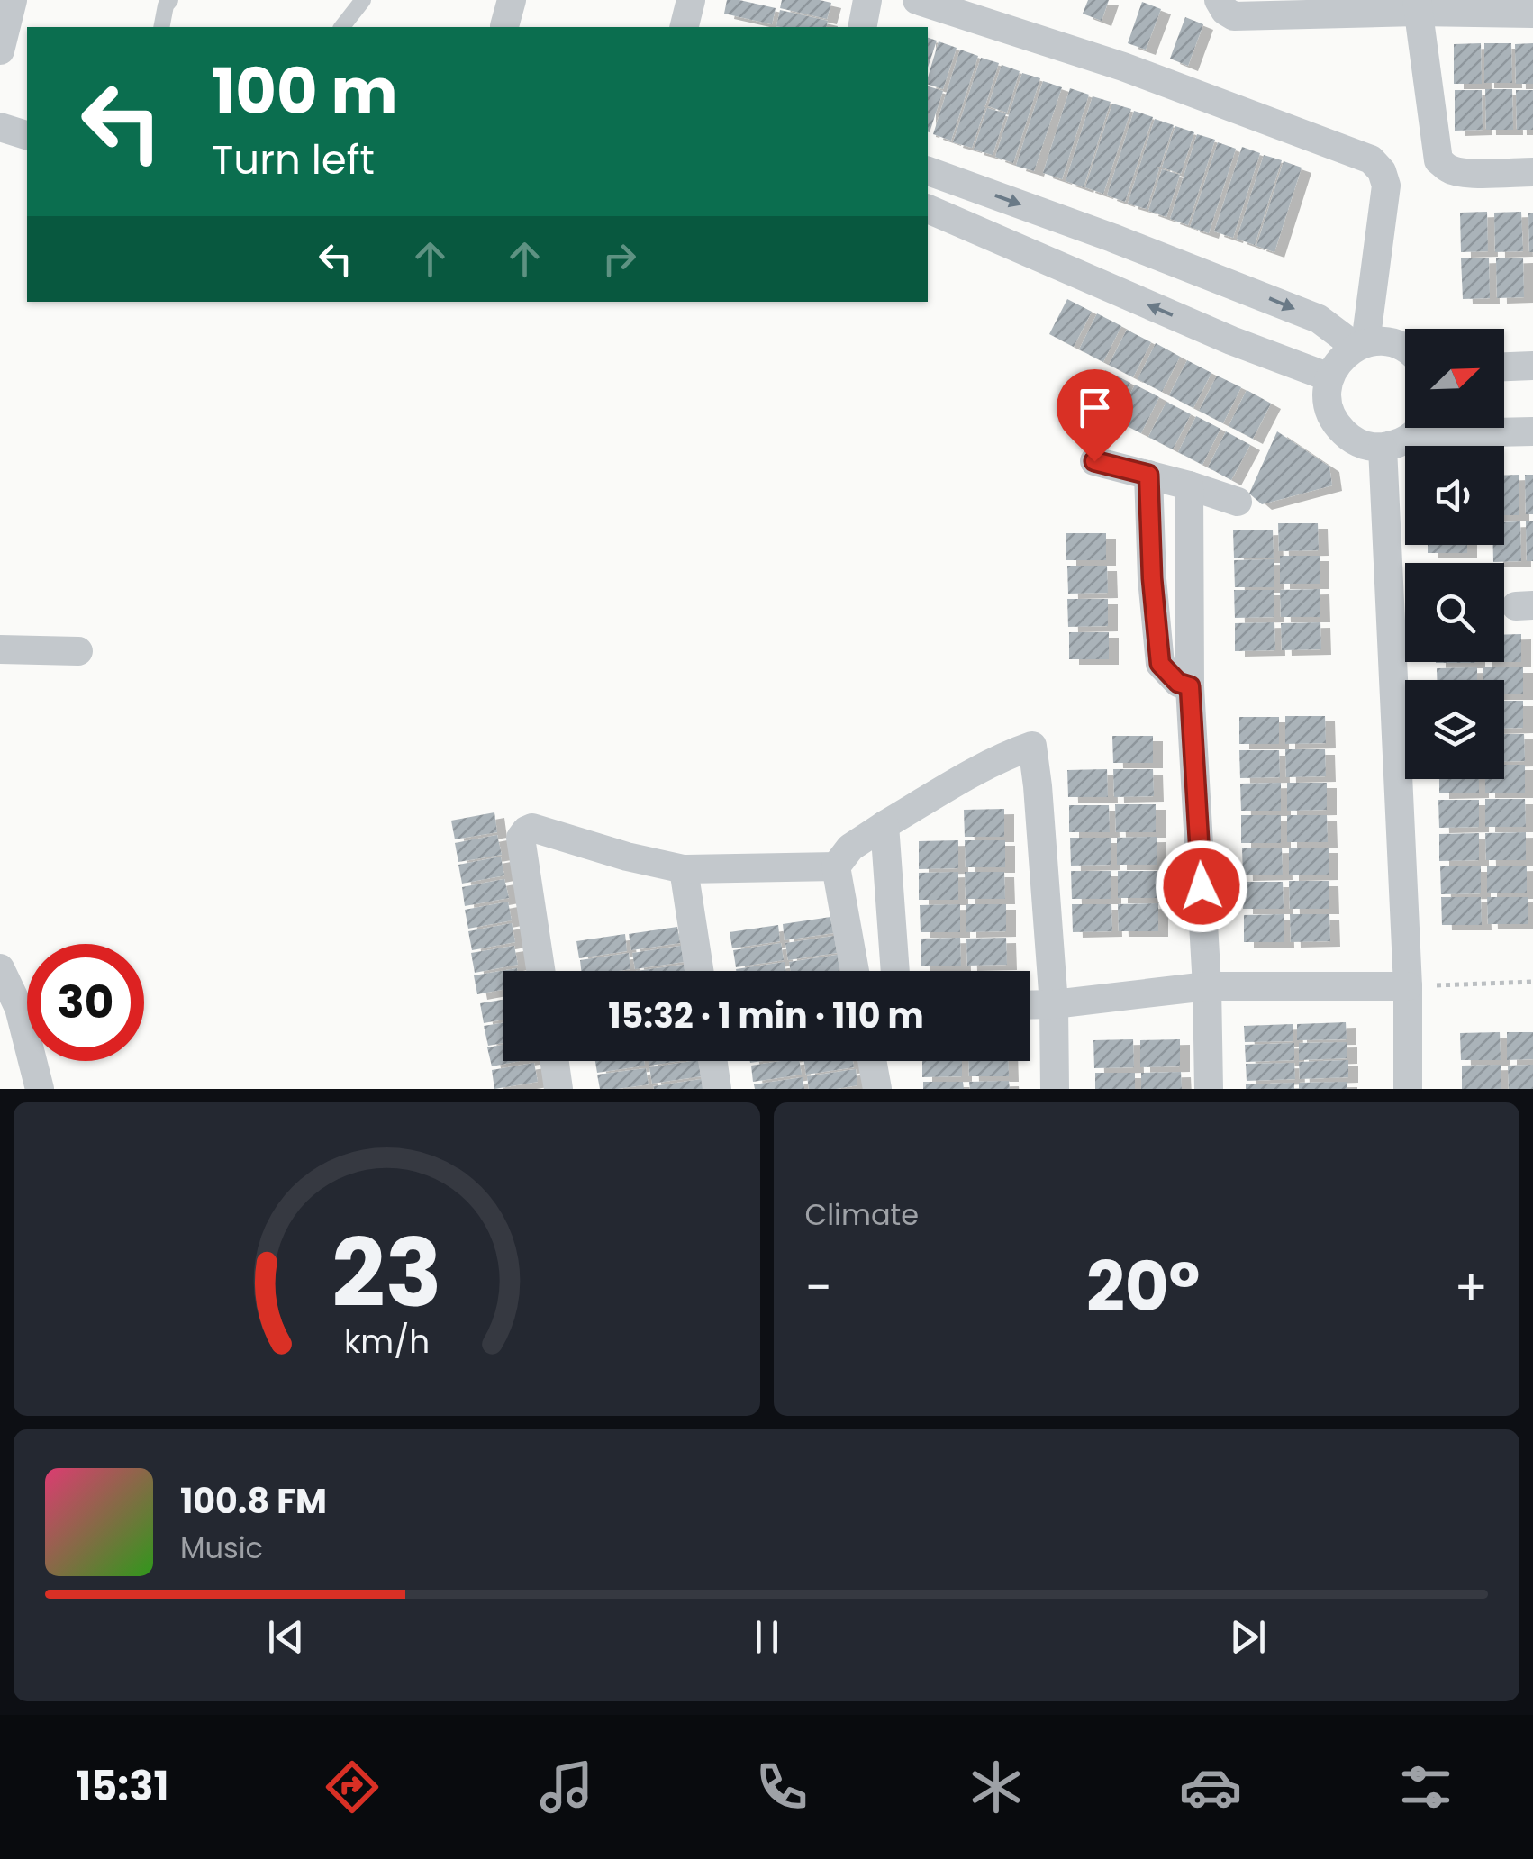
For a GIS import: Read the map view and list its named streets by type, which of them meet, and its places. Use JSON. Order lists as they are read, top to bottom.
{
  "north": "top right",
  "page": {
    "turn": ["100 m", "Turn left"],
    "limit": "30",
    "trip": "15:32 · 1 min · 110 m",
    "tile": "Climate",
    "heat": ["−", "20°", "+"],
    "song": ["100.8 FM", "Music"],
    "tabs": "15:31",
    "gauge": ["23", "km/h"]
  }
}
